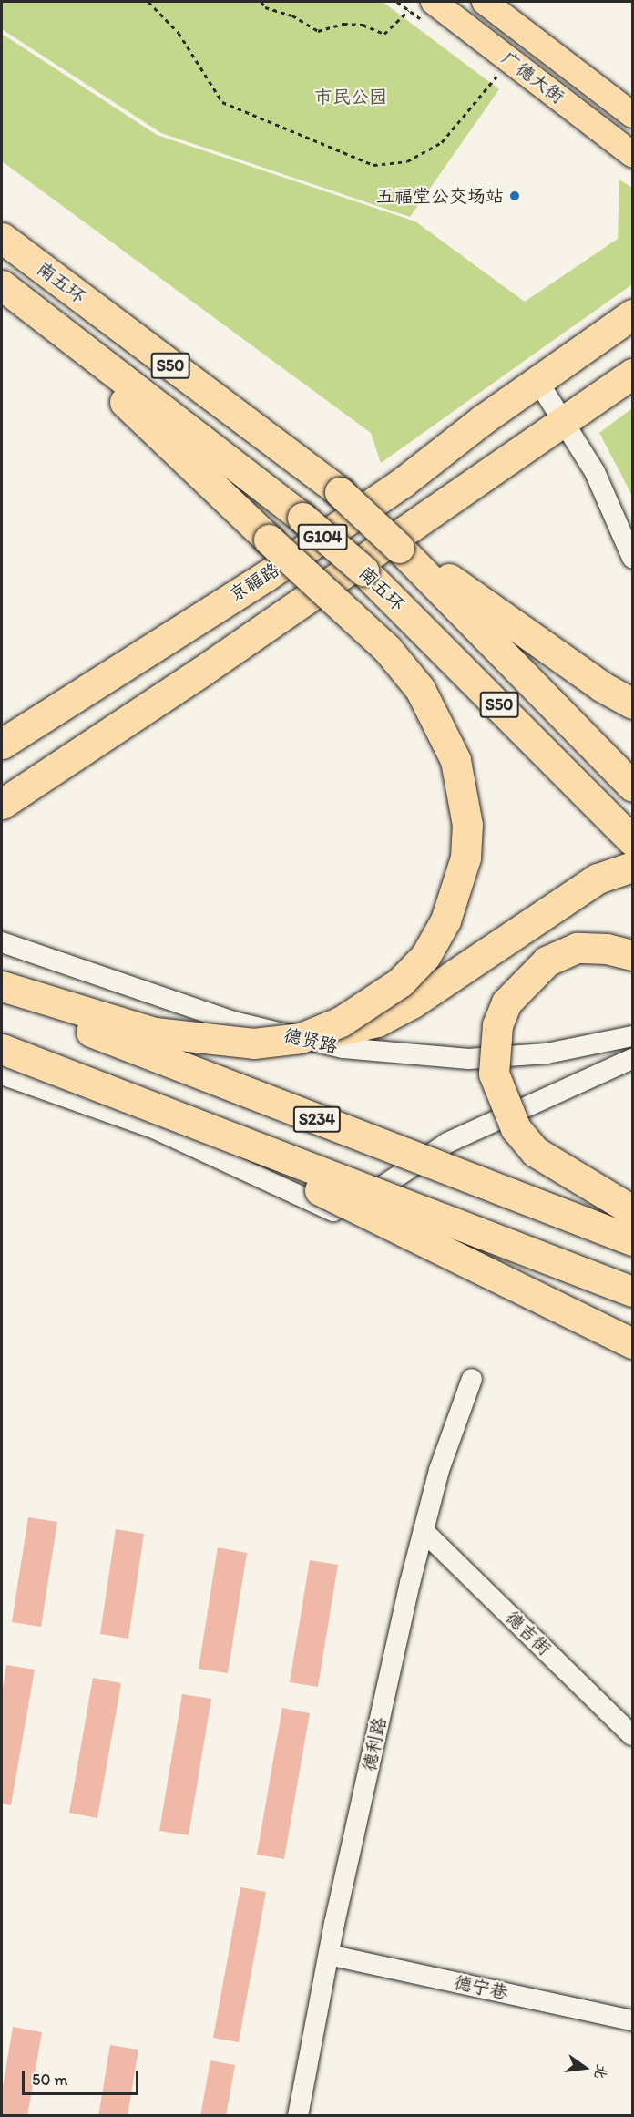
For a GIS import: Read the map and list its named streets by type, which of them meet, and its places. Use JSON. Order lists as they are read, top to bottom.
{
  "streets": {
    "highway": [
      "南五环",
      "S50",
      "G104",
      "京福路",
      "S234"
    ],
    "main road": ["广德大街"],
    "street": [
      "德贤路",
      "德吉街",
      "德利路",
      "德宁巷"
    ]
  },
  "crossings": [
    ["德吉街", "德利路"],
    ["德利路", "德宁巷"]
  ],
  "parks": ["市民公园"],
  "places": ["五福堂公交场站"],
  "scale_bar": "50 m",
  "north": "right"
}
